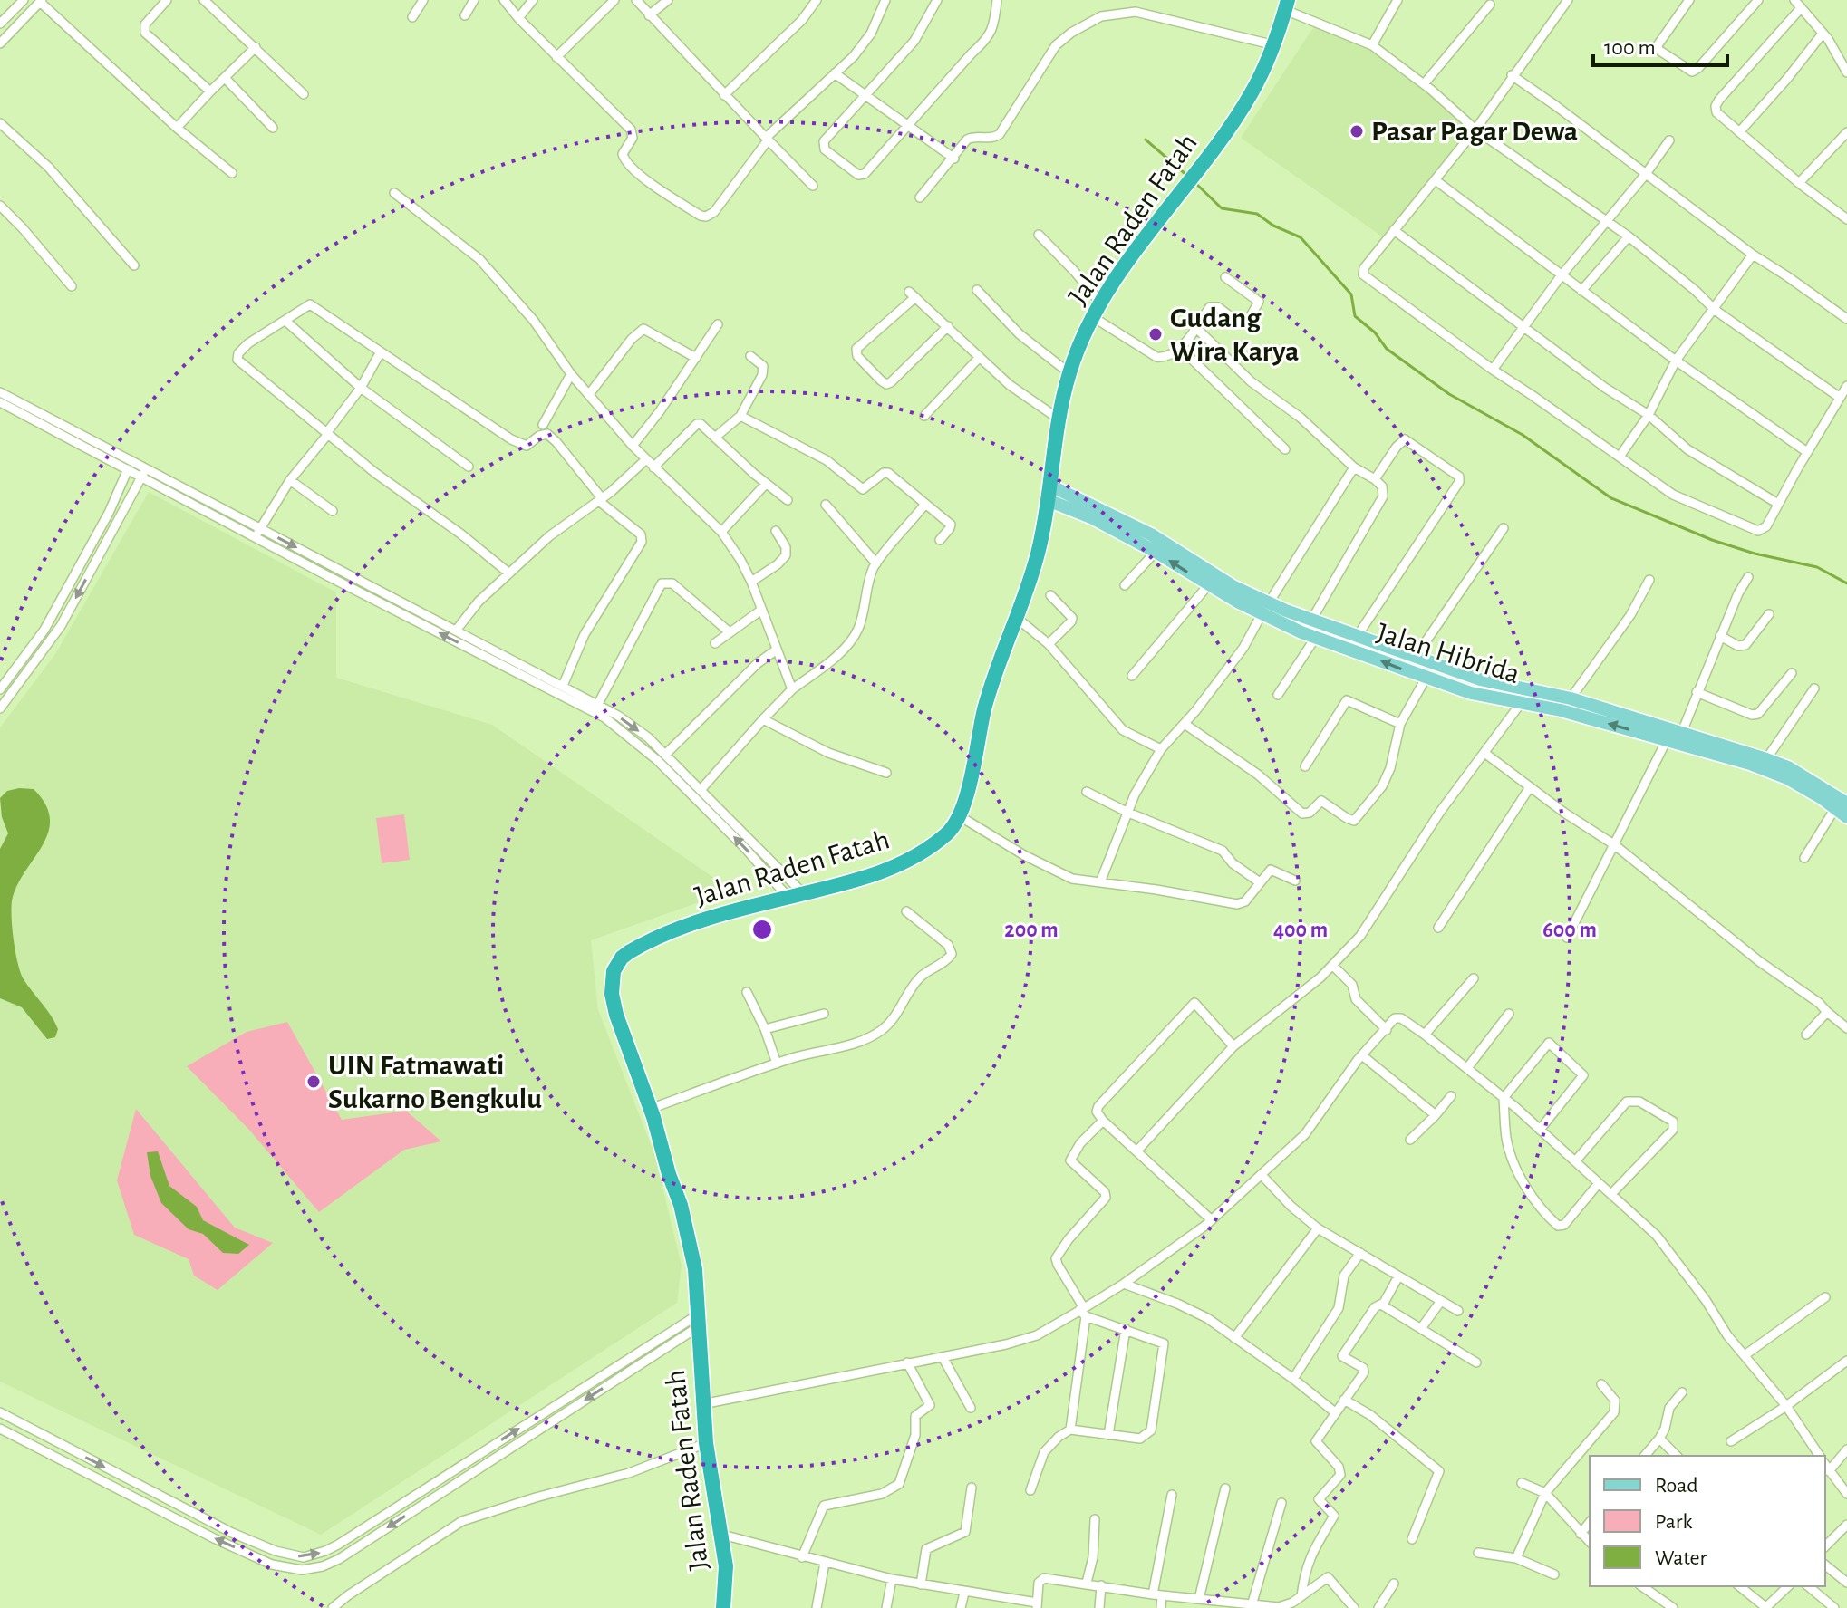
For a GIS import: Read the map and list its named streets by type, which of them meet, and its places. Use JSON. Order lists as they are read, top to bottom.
{
  "streets": {
    "highway": ["Jalan Raden Fatah"],
    "main road": ["Jalan Hibrida"]
  },
  "crossings": [
    ["Jalan Raden Fatah", "Jalan Hibrida"]
  ],
  "places": ["Pasar Pagar Dewa", "Gudang Wira Karya", "UIN Fatmawati Sukarno Bengkulu"],
  "legend": ["Road", "Park", "Water"],
  "scale_bar": "100 m",
  "rings": ["200 m", "400 m", "600 m"]
}
